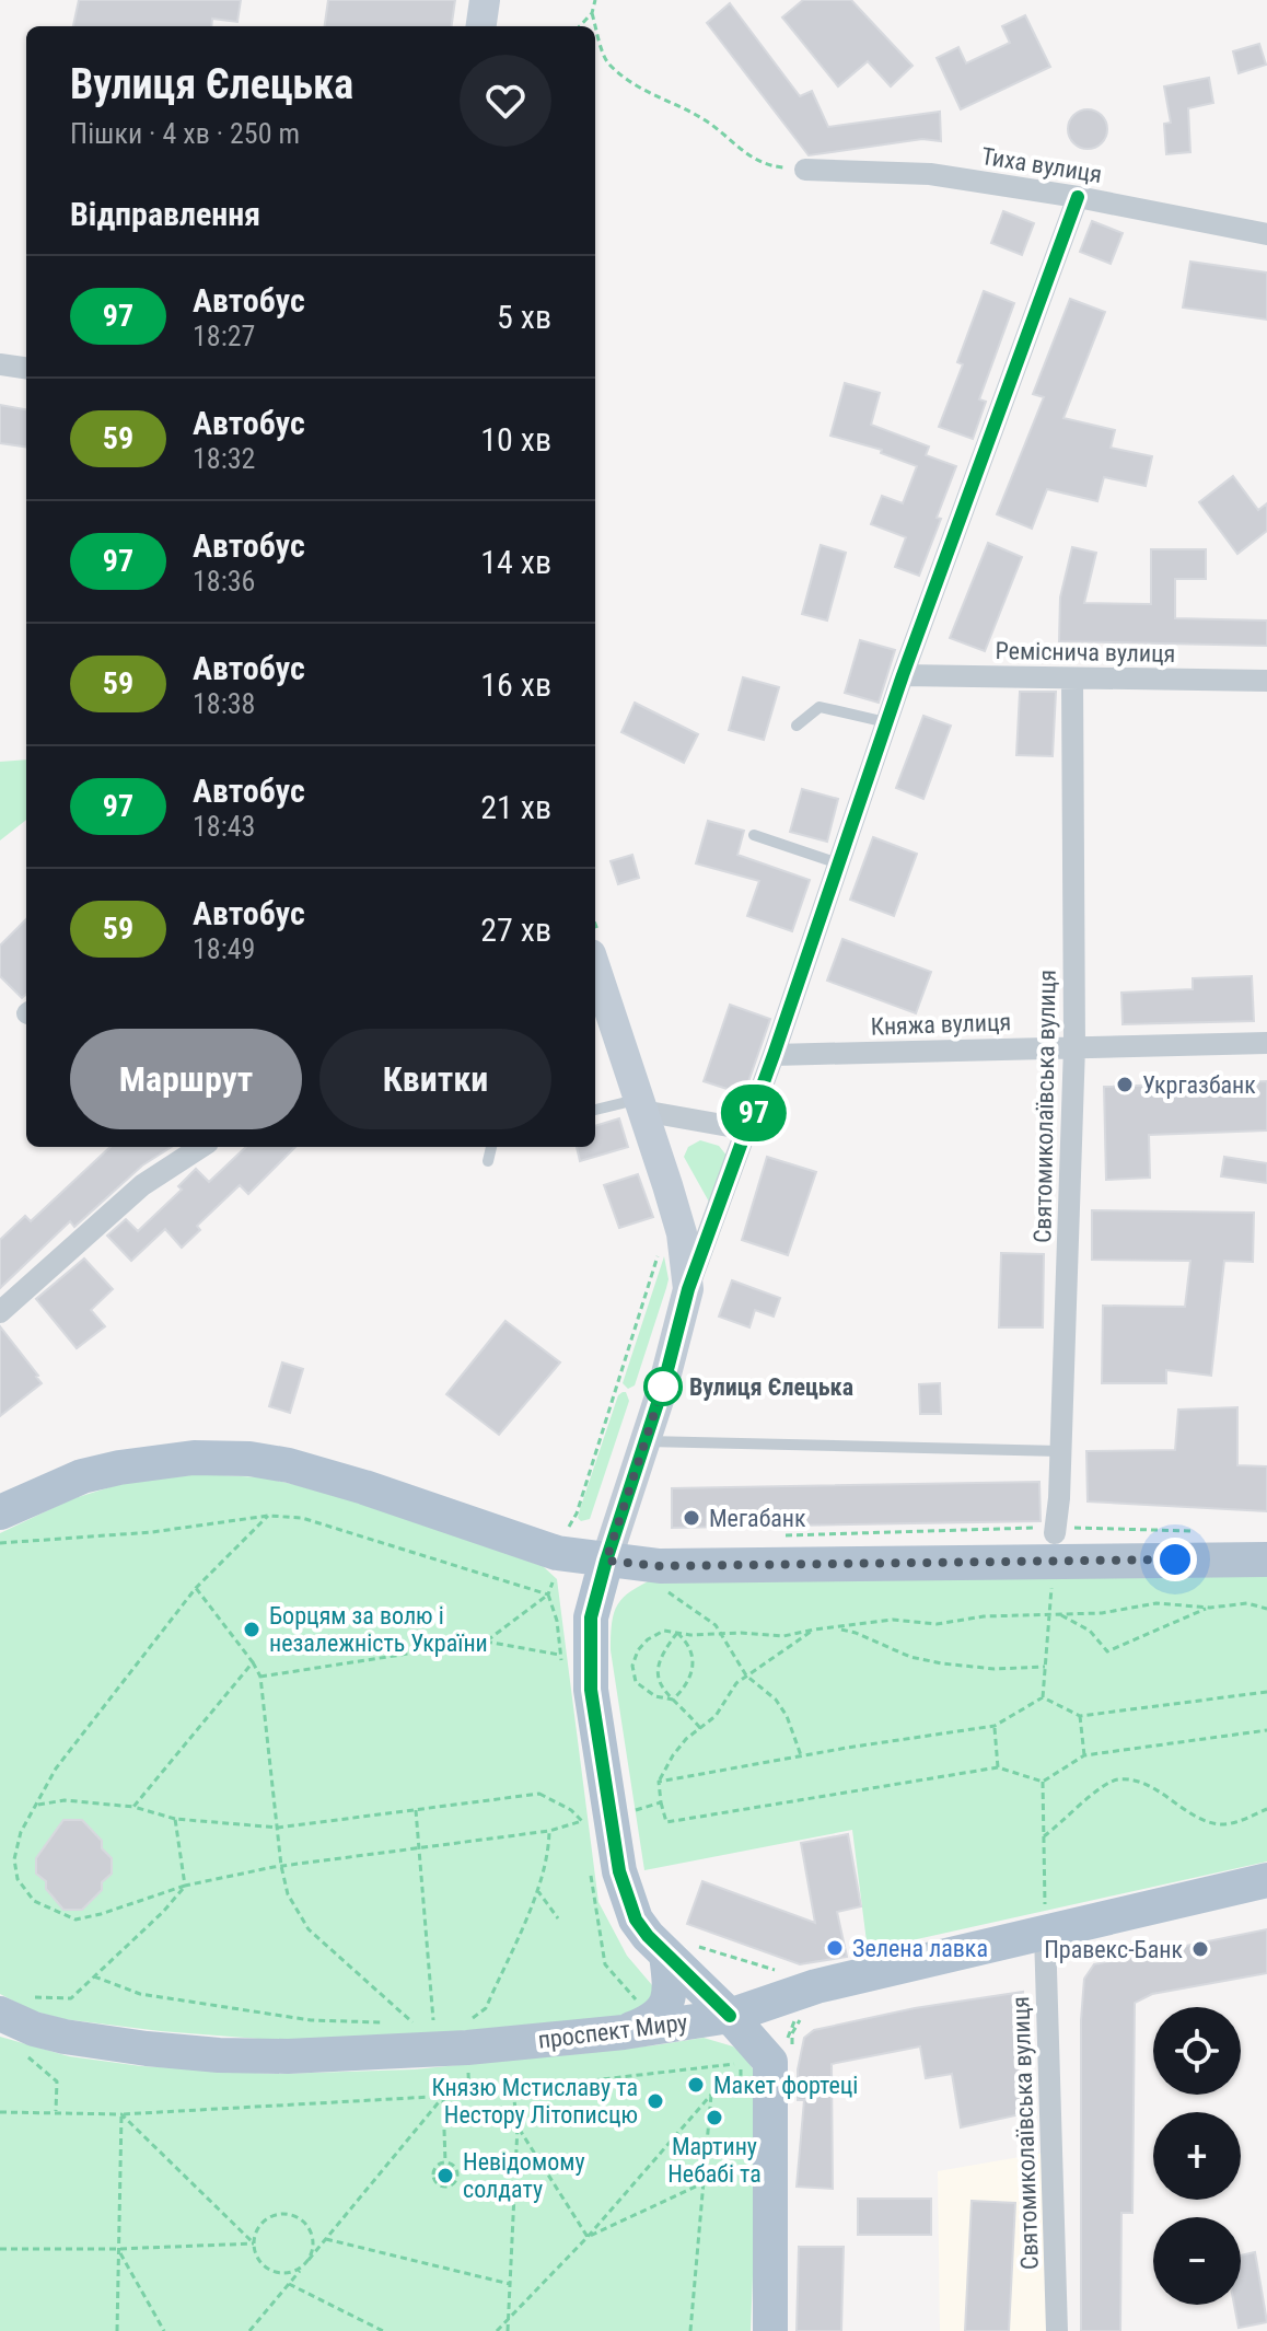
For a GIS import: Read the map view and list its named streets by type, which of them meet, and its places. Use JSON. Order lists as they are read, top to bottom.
{
  "streets": {
    "main road": ["проспект Миру"],
    "street": [
      "Тиха вулиця",
      "Реміснича вулиця",
      "Княжа вулиця",
      "Святомиколаївська вулиця"
    ]
  },
  "crossings": [
    ["Реміснича вулиця", "Святомиколаївська вулиця"],
    ["Княжа вулиця", "Святомиколаївська вулиця"],
    ["Святомиколаївська вулиця", "проспект Миру"]
  ],
  "places": [
    "Укргазбанк",
    "Вулиця Єлецька",
    "Мегабанк",
    "Борцям за волю і незалежність України",
    "Зелена лавка",
    "Правекс-Банк",
    "Макет фортеці",
    "Князю Мстиславу та Нестору Літописцю",
    "Мартину Небабі та",
    "Невідомому солдату"
  ],
  "lines": ["bus line 97"],
  "page": {
    "on_map": "97",
    "heading": [
      ["Вулиця Єлецька", "Пішки · 4 хв · 250 m"],
      "Відправлення"
    ],
    "list": [
      {
        "mark": "97",
        "name": "Автобус",
        "note": "18:27",
        "value": "5 хв"
      },
      {
        "mark": "59",
        "name": "Автобус",
        "note": "18:32",
        "value": "10 хв"
      },
      {
        "mark": "97",
        "name": "Автобус",
        "note": "18:36",
        "value": "14 хв"
      },
      {
        "mark": "59",
        "name": "Автобус",
        "note": "18:38",
        "value": "16 хв"
      },
      {
        "mark": "97",
        "name": "Автобус",
        "note": "18:43",
        "value": "21 хв"
      },
      {
        "mark": "59",
        "name": "Автобус",
        "note": "18:49",
        "value": "27 хв"
      }
    ],
    "buttons": ["Маршрут", "Квитки"],
    "map_buttons": ["+", "−"]
  }
}
